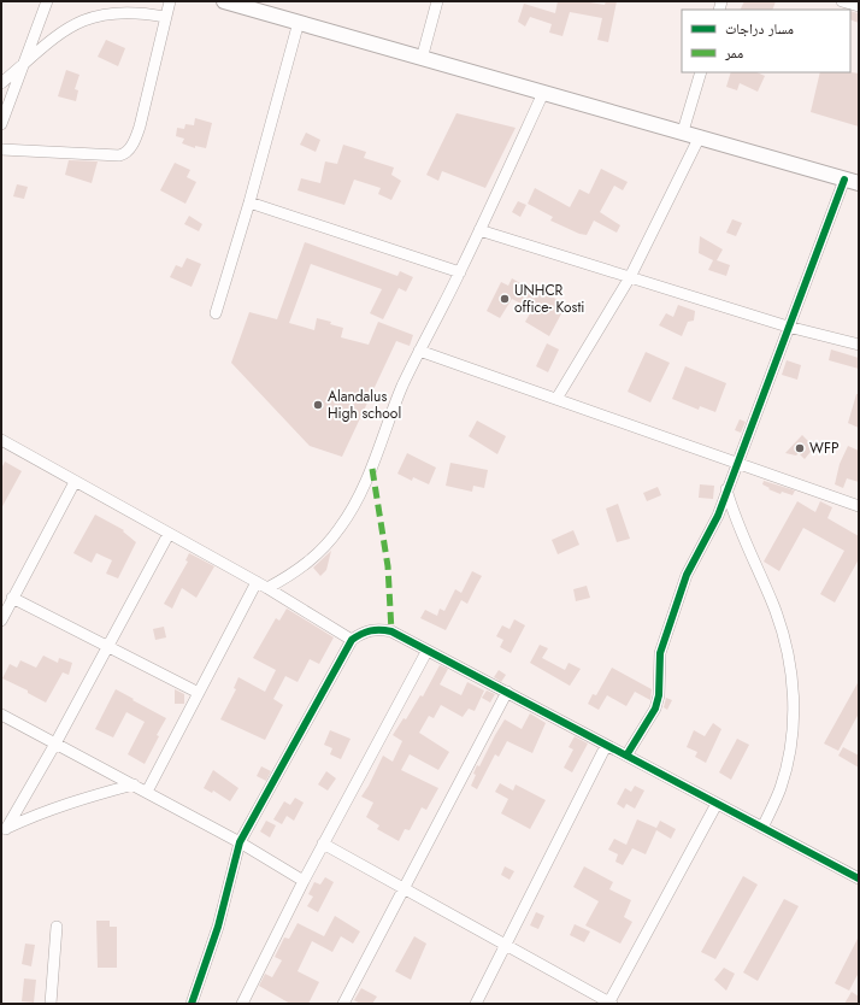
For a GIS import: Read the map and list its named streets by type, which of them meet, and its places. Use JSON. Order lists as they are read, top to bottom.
{
  "places": ["UNHCR office- Kosti", "Alandalus High school", "WFP"],
  "legend": ["مسار دراجات", "ممر"]
}
